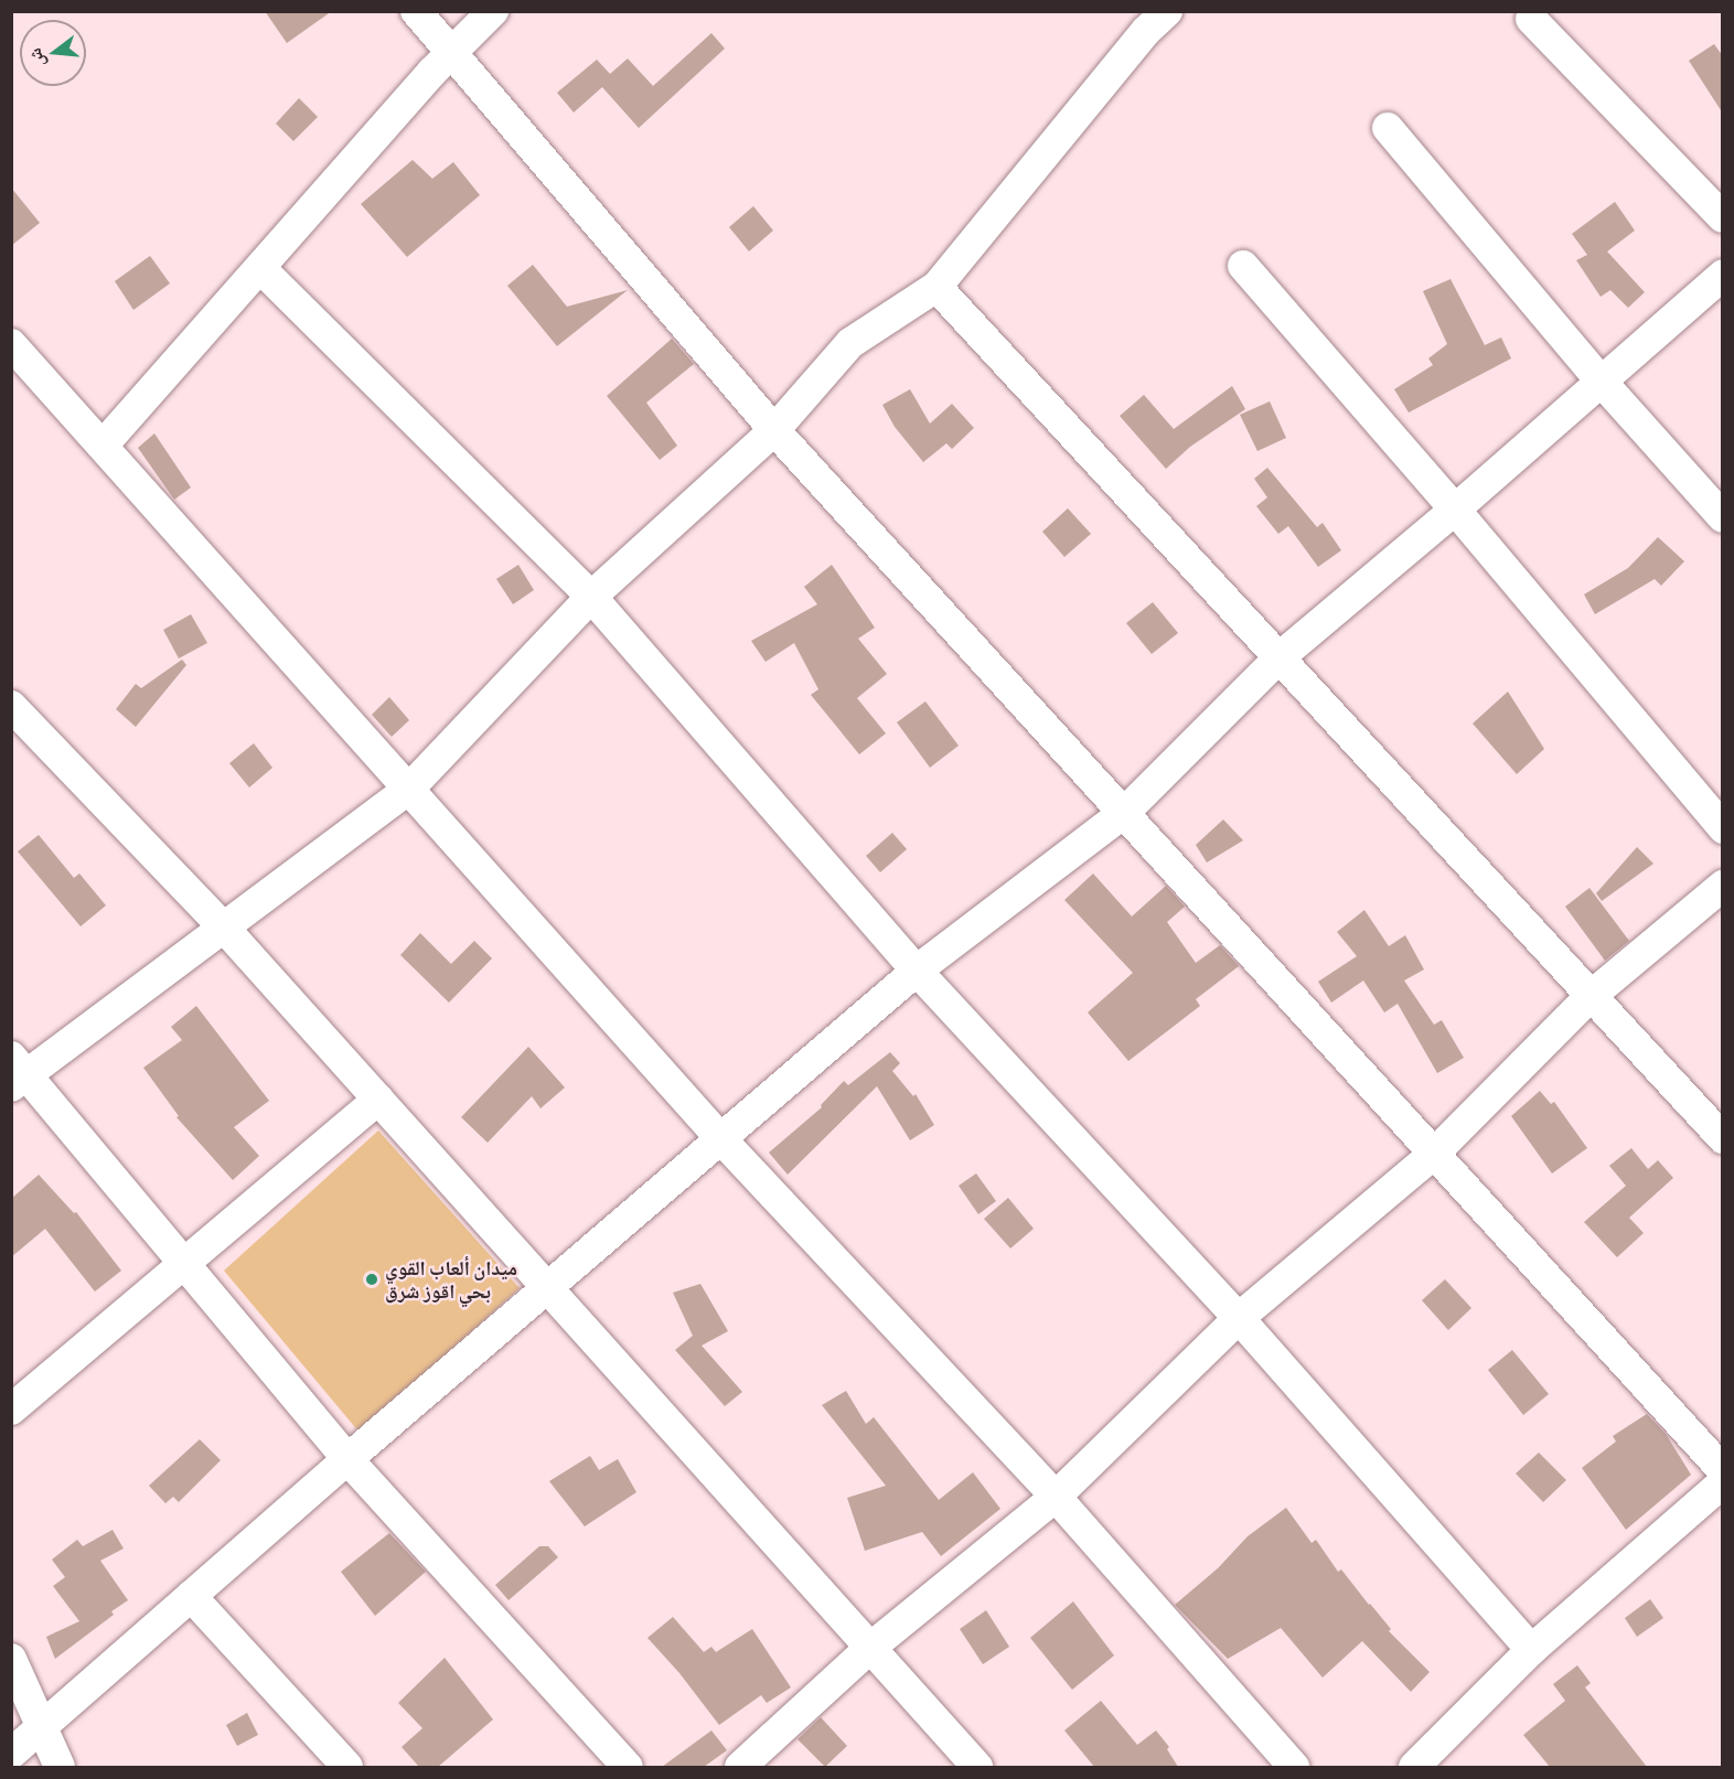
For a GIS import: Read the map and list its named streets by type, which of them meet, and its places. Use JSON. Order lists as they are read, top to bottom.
{
  "places": ["ميدان ألعاب القوي بحي اقوز شرق"],
  "north": "left"
}
